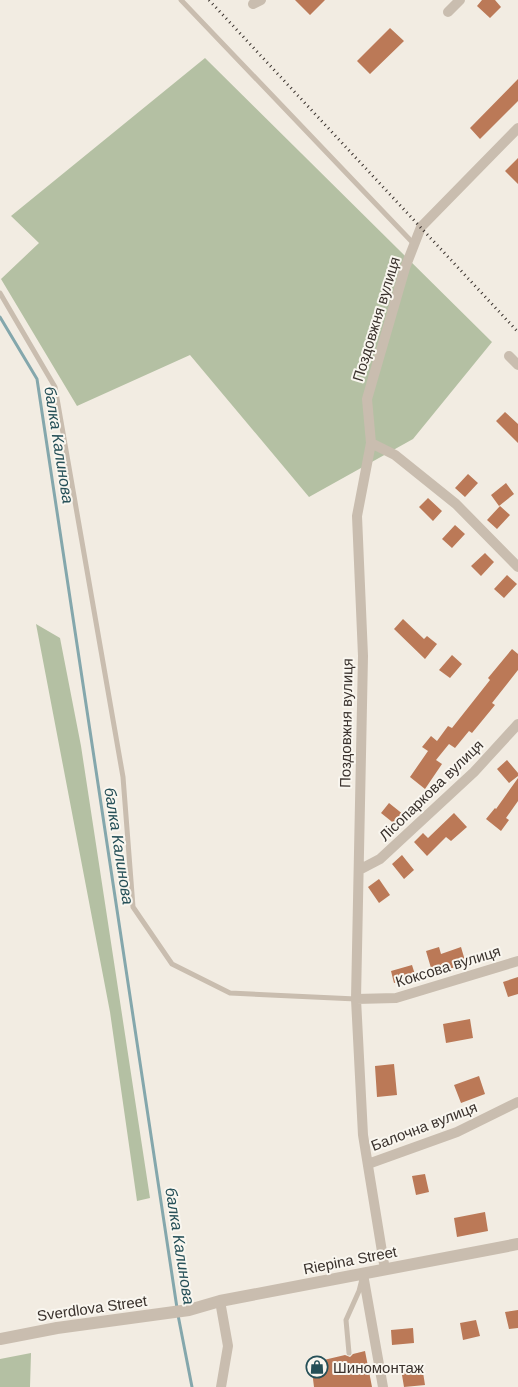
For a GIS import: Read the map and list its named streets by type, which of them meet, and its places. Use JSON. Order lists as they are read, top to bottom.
{
  "streets": {
    "street": [
      "Поздовжня вулиця",
      "Лісопаркова вулиця",
      "Коксова вулиця",
      "Балочна вулиця",
      "Riepina Street",
      "Sverdlova Street"
    ]
  },
  "crossings": [
    ["Поздовжня вулиця", "Лісопаркова вулиця"],
    ["Поздовжня вулиця", "Коксова вулиця"],
    ["Поздовжня вулиця", "Балочна вулиця"],
    ["Поздовжня вулиця", "Riepina Street"],
    ["Riepina Street", "Sverdlova Street"]
  ],
  "water": ["балка Калинова"],
  "places": {
    "shop": ["Шиномонтаж"]
  }
}
